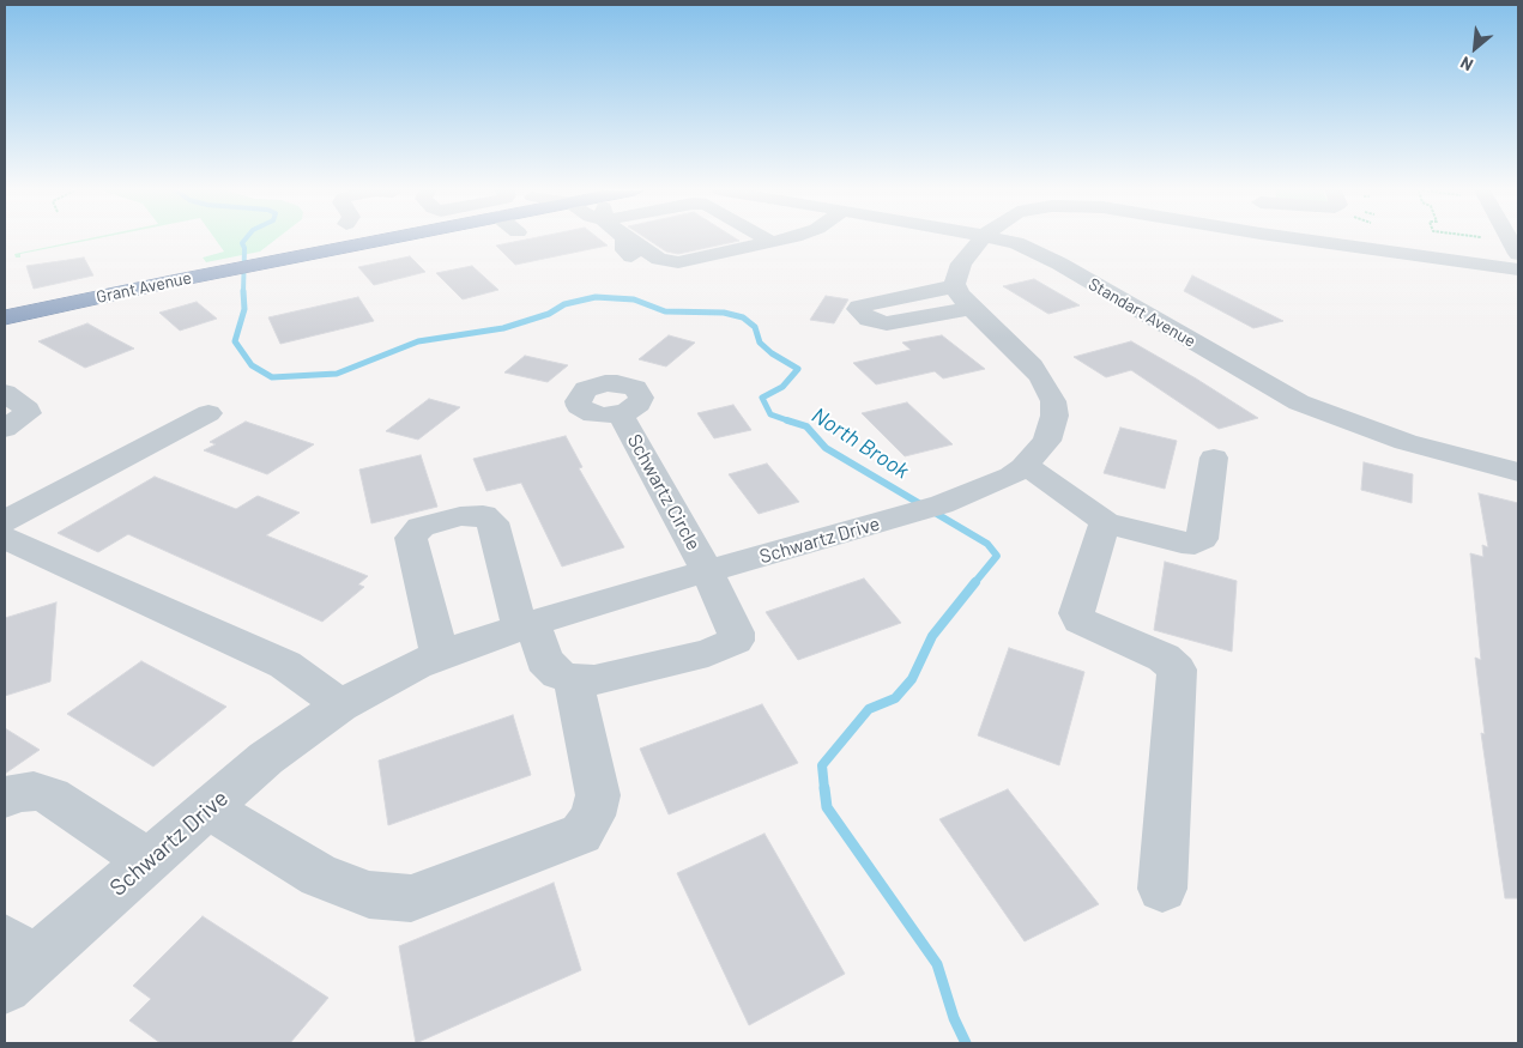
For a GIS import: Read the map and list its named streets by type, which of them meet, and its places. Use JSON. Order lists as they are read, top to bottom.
{
  "streets": {
    "highway": ["Grant Avenue"],
    "street": ["Standart Avenue", "Schwartz Circle", "Schwartz Drive"]
  },
  "crossings": [
    ["Schwartz Circle", "Schwartz Drive"]
  ],
  "water": ["North Brook"],
  "north": "bottom left"
}
